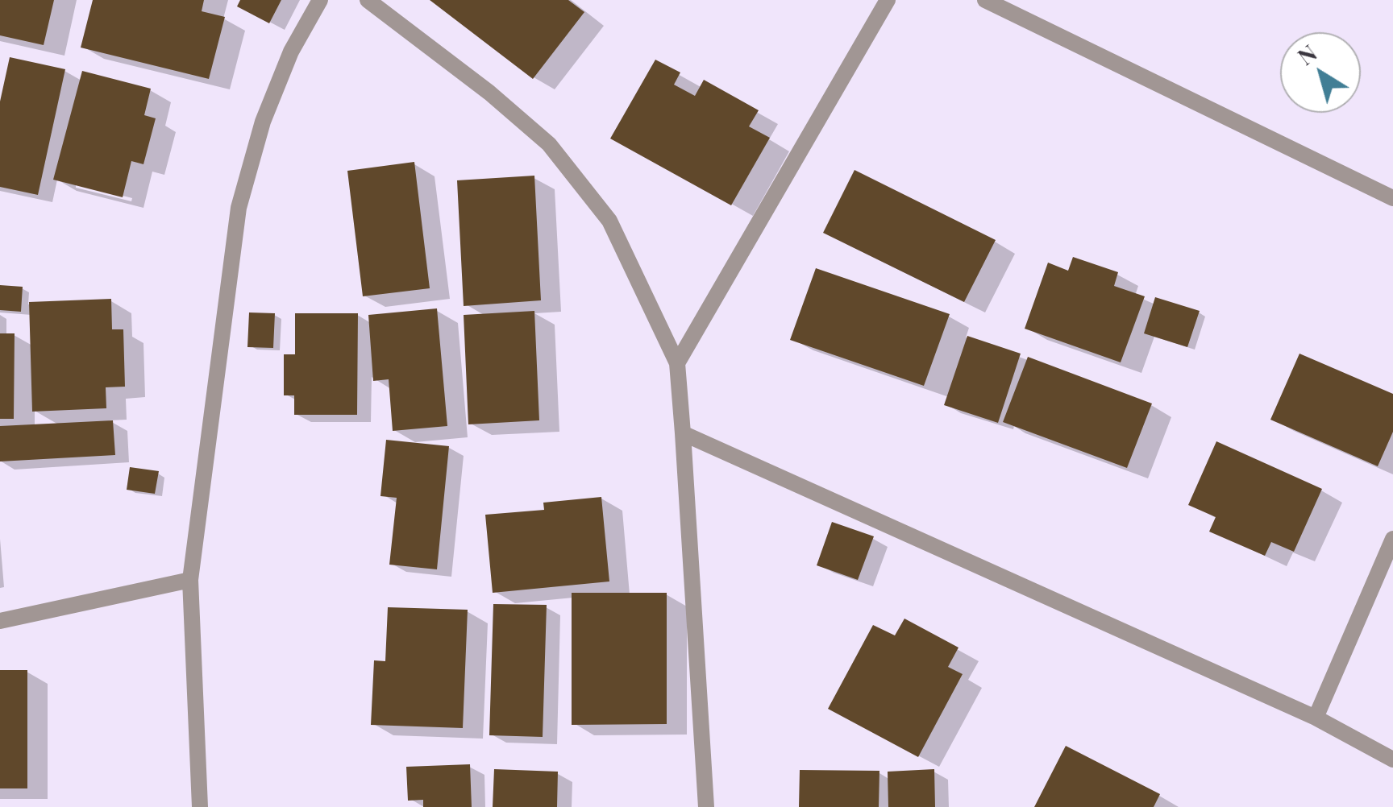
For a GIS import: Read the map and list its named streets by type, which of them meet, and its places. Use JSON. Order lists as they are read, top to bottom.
{
  "north": "top left"
}
